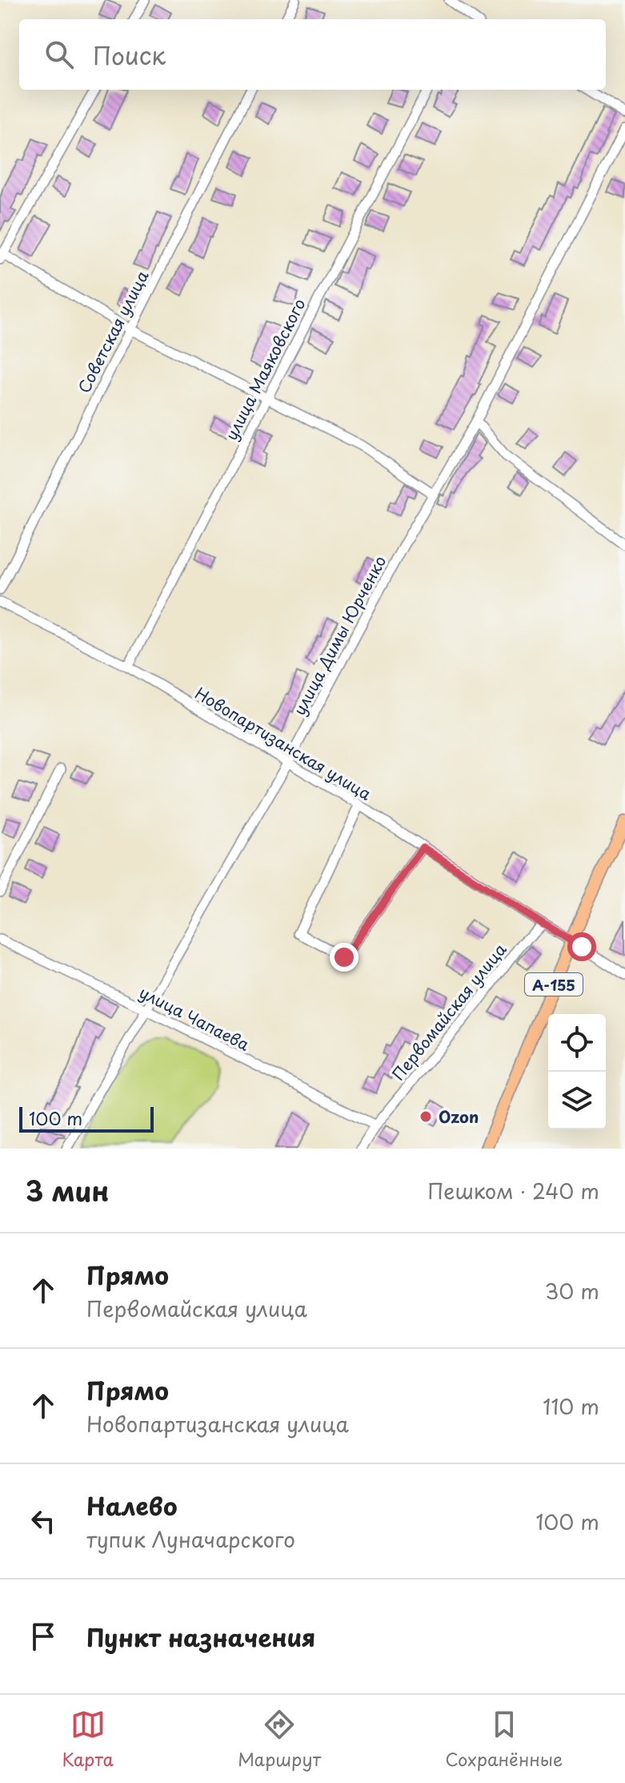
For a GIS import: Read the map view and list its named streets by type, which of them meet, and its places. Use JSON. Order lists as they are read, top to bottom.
{
  "streets": {
    "main road": ["А-155"],
    "street": [
      "Советская улица",
      "улица Маяковского",
      "улица Димы Юрченко",
      "Новопартизанская улица",
      "Первомайская улица",
      "улица Чапаева"
    ]
  },
  "crossings": [
    ["улица Маяковского", "Новопартизанская улица"],
    ["улица Димы Юрченко", "Новопартизанская улица"],
    ["улица Димы Юрченко", "улица Чапаева"],
    ["Новопартизанская улица", "Первомайская улица"],
    ["Первомайская улица", "улица Чапаева"]
  ],
  "places": ["Ozon"],
  "scale_bar": "100 m",
  "page": {
    "search": "Поиск",
    "scale": "100 m",
    "heading": ["3 мин", "Пешком · 240 m"],
    "list": [
      ["Прямо", "Первомайская улица", "30 m"],
      ["Прямо", "Новопартизанская улица", "110 m"],
      ["Налево", "тупик Луначарского", "100 m"],
      "Пункт назначения"
    ],
    "nav": ["Карта", "Маршрут", "Сохранённые"]
  }
}
